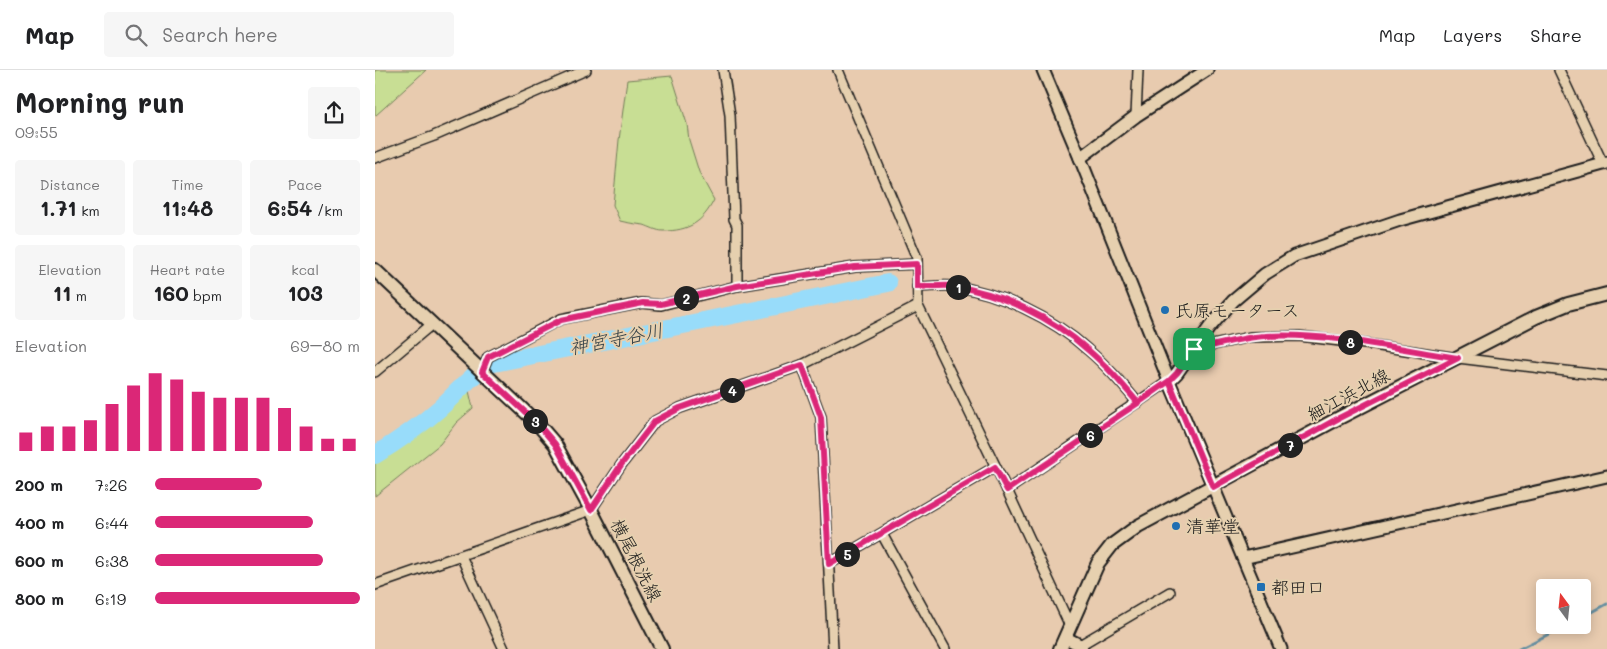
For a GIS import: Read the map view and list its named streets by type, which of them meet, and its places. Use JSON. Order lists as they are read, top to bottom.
{
  "streets": {
    "main road": ["細江浜北線", "横尾根洗線"]
  },
  "water": ["神宮寺谷川"],
  "places": {
    "other": ["氏原モータース", "清華堂"],
    "transit": ["都田口"]
  },
  "north": "top",
  "page": {
    "header": "Map",
    "search": "Search here",
    "nav": ["Map", "Layers", "Share"],
    "heading": ["Morning run", "09:55"],
    "stats": [
      ["Distance", "1.71 km"],
      ["Time", "11:48"],
      ["Pace", "6:54 /km"],
      ["Elevation", "11 m"],
      ["Heart rate", "160 bpm"],
      ["kcal", "103"]
    ],
    "pins": [
      "1",
      "2",
      "8",
      "4",
      "3",
      "6",
      "7",
      "5"
    ],
    "chart": ["Elevation", "69–80 m"],
    "list": [
      {
        "name": "200 m",
        "note": "7:26"
      },
      {
        "name": "400 m",
        "note": "6:44"
      },
      {
        "name": "600 m",
        "note": "6:38"
      },
      {
        "name": "800 m",
        "note": "6:19"
      }
    ]
  }
}
